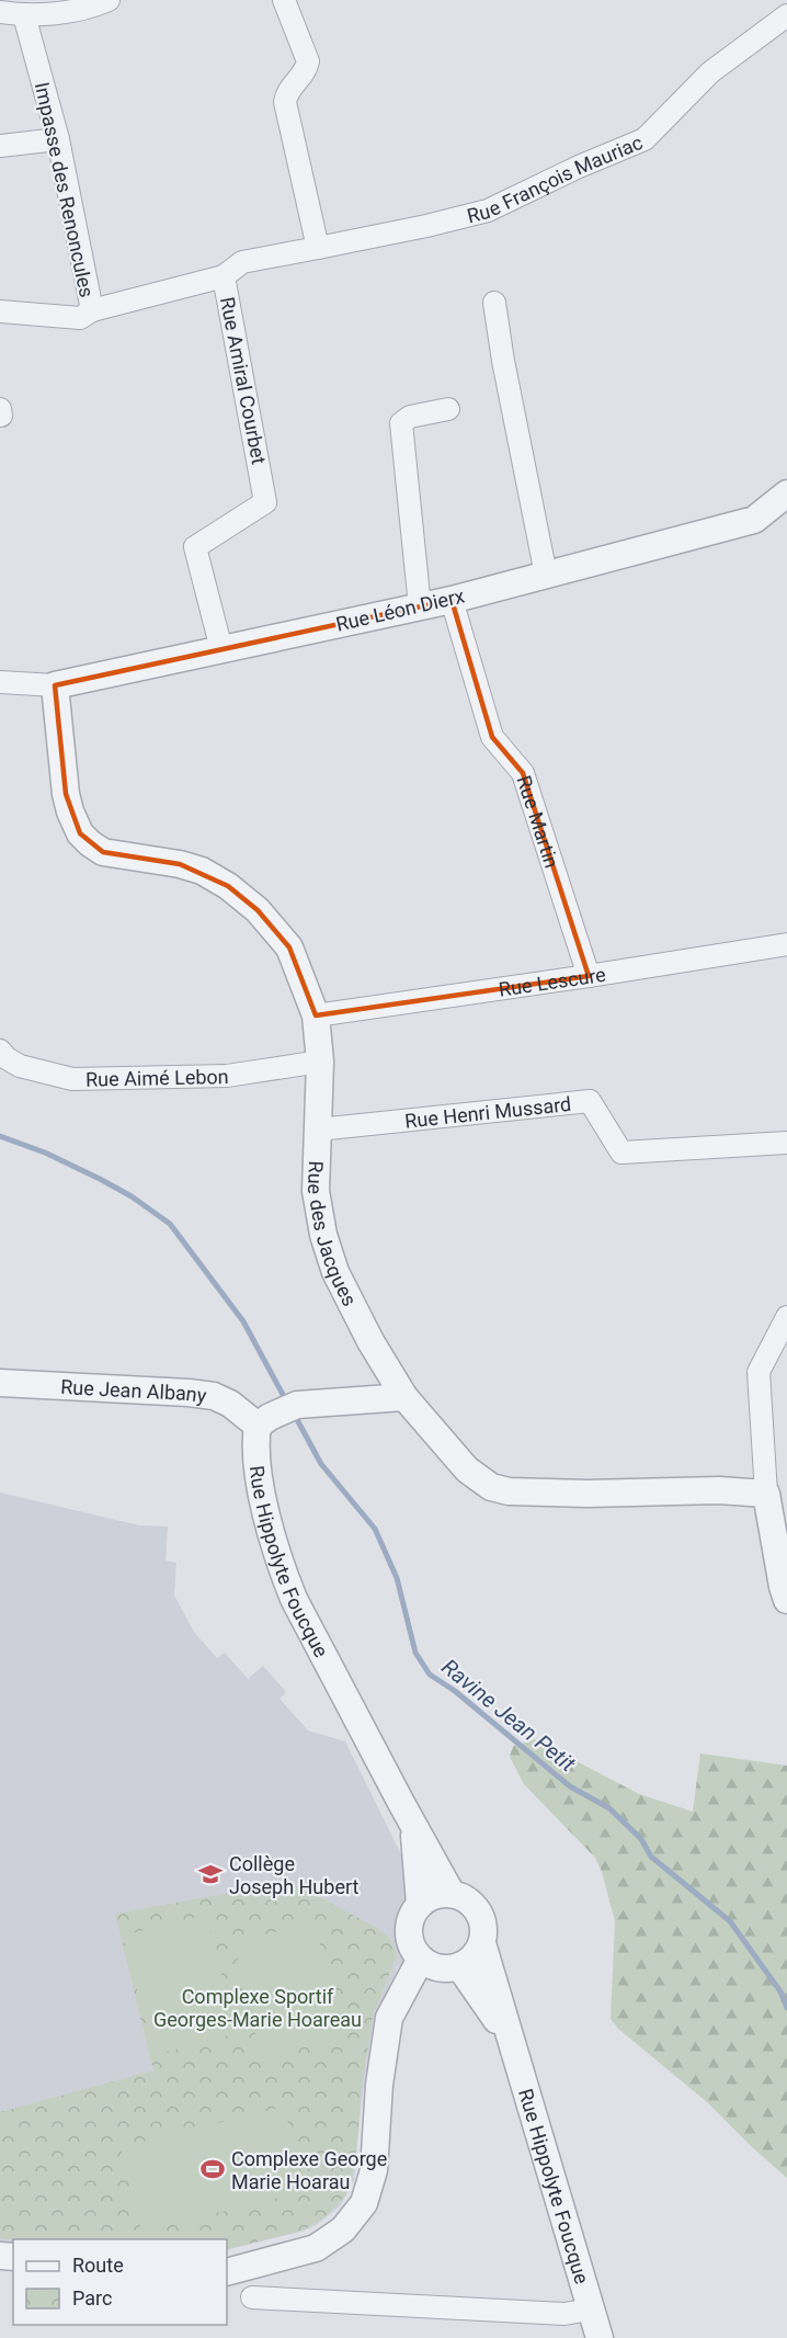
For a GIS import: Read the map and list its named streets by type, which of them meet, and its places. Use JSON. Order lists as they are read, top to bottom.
{
  "streets": {
    "street": [
      "Rue François Mauriac",
      "Impasse des Renoncules",
      "Rue Amiral Courbet",
      "Rue Léon Dierx",
      "Rue Martin",
      "Rue Lescure",
      "Rue Aimé Lebon",
      "Rue Henri Mussard",
      "Rue des Jacques",
      "Rue Jean Albany",
      "Rue Hippolyte Foucque"
    ]
  },
  "crossings": [
    ["Rue François Mauriac", "Rue Amiral Courbet"],
    ["Rue Amiral Courbet", "Rue Léon Dierx"],
    ["Rue Léon Dierx", "Rue Martin"],
    ["Rue Léon Dierx", "Rue des Jacques"],
    ["Rue Martin", "Rue Lescure"],
    ["Rue Lescure", "Rue des Jacques"],
    ["Rue Aimé Lebon", "Rue des Jacques"],
    ["Rue Henri Mussard", "Rue des Jacques"],
    ["Rue Jean Albany", "Rue Hippolyte Foucque"]
  ],
  "water": ["Ravine Jean Petit"],
  "parks": ["Complexe Sportif Georges-Marie Hoareau"],
  "places": {
    "school or university": ["Collège Joseph Hubert"],
    "sports": ["Complexe George Marie Hoarau"]
  },
  "legend": ["Route", "Parc"]
}
